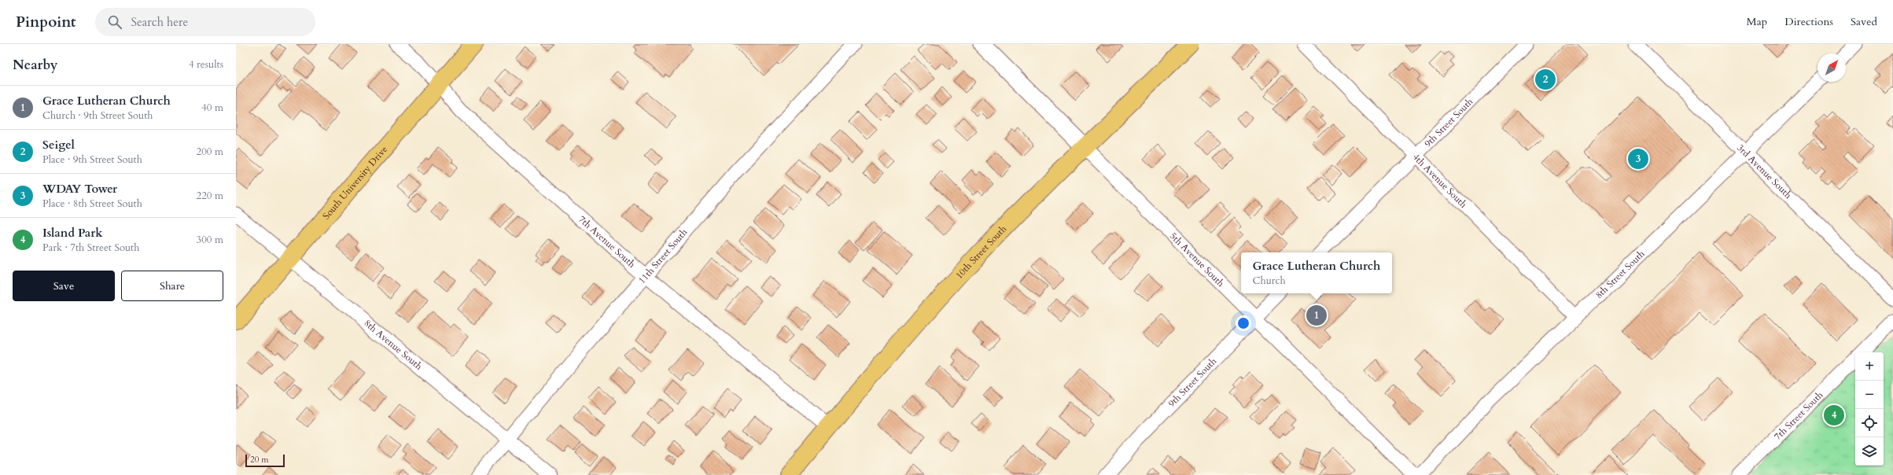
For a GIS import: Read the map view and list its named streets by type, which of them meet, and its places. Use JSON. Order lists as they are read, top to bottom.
{
  "streets": {
    "main road": ["South University Drive", "10th Street South"],
    "street": [
      "9th Street South",
      "3rd Avenue South",
      "4th Avenue South",
      "7th Avenue South",
      "11th Street South",
      "5th Avenue South",
      "8th Street South",
      "8th Avenue South",
      "7th Street South"
    ]
  },
  "crossings": [
    ["9th Street South", "4th Avenue South"],
    ["9th Street South", "5th Avenue South"],
    ["3rd Avenue South", "8th Street South"],
    ["4th Avenue South", "8th Street South"],
    ["South University Drive", "7th Avenue South"],
    ["South University Drive", "8th Avenue South"],
    ["7th Avenue South", "10th Street South"],
    ["7th Avenue South", "11th Street South"],
    ["10th Street South", "5th Avenue South"],
    ["11th Street South", "8th Avenue South"]
  ],
  "scale_bar": "20 m",
  "north": "top right",
  "page": {
    "header": "Pinpoint",
    "search": "Search here",
    "nav": ["Map", "Directions", "Saved"],
    "heading": ["Nearby", "4 results"],
    "pins": [
      "2",
      "3",
      "1",
      "4"
    ],
    "list": [
      {
        "mark": "1",
        "name": "Grace Lutheran Church",
        "note": "Church · 9th Street South",
        "value": "40 m"
      },
      {
        "mark": "2",
        "name": "Seigel",
        "note": "Place · 9th Street South",
        "value": "200 m"
      },
      {
        "mark": "3",
        "name": "WDAY Tower",
        "note": "Place · 8th Street South",
        "value": "220 m"
      },
      {
        "mark": "4",
        "name": "Island Park",
        "note": "Park · 7th Street South",
        "value": "300 m"
      }
    ],
    "popup": ["Grace Lutheran Church", "Church"],
    "buttons": ["Save", "Share"],
    "map_buttons": ["+", "−"],
    "scale": "20 m"
  }
}
